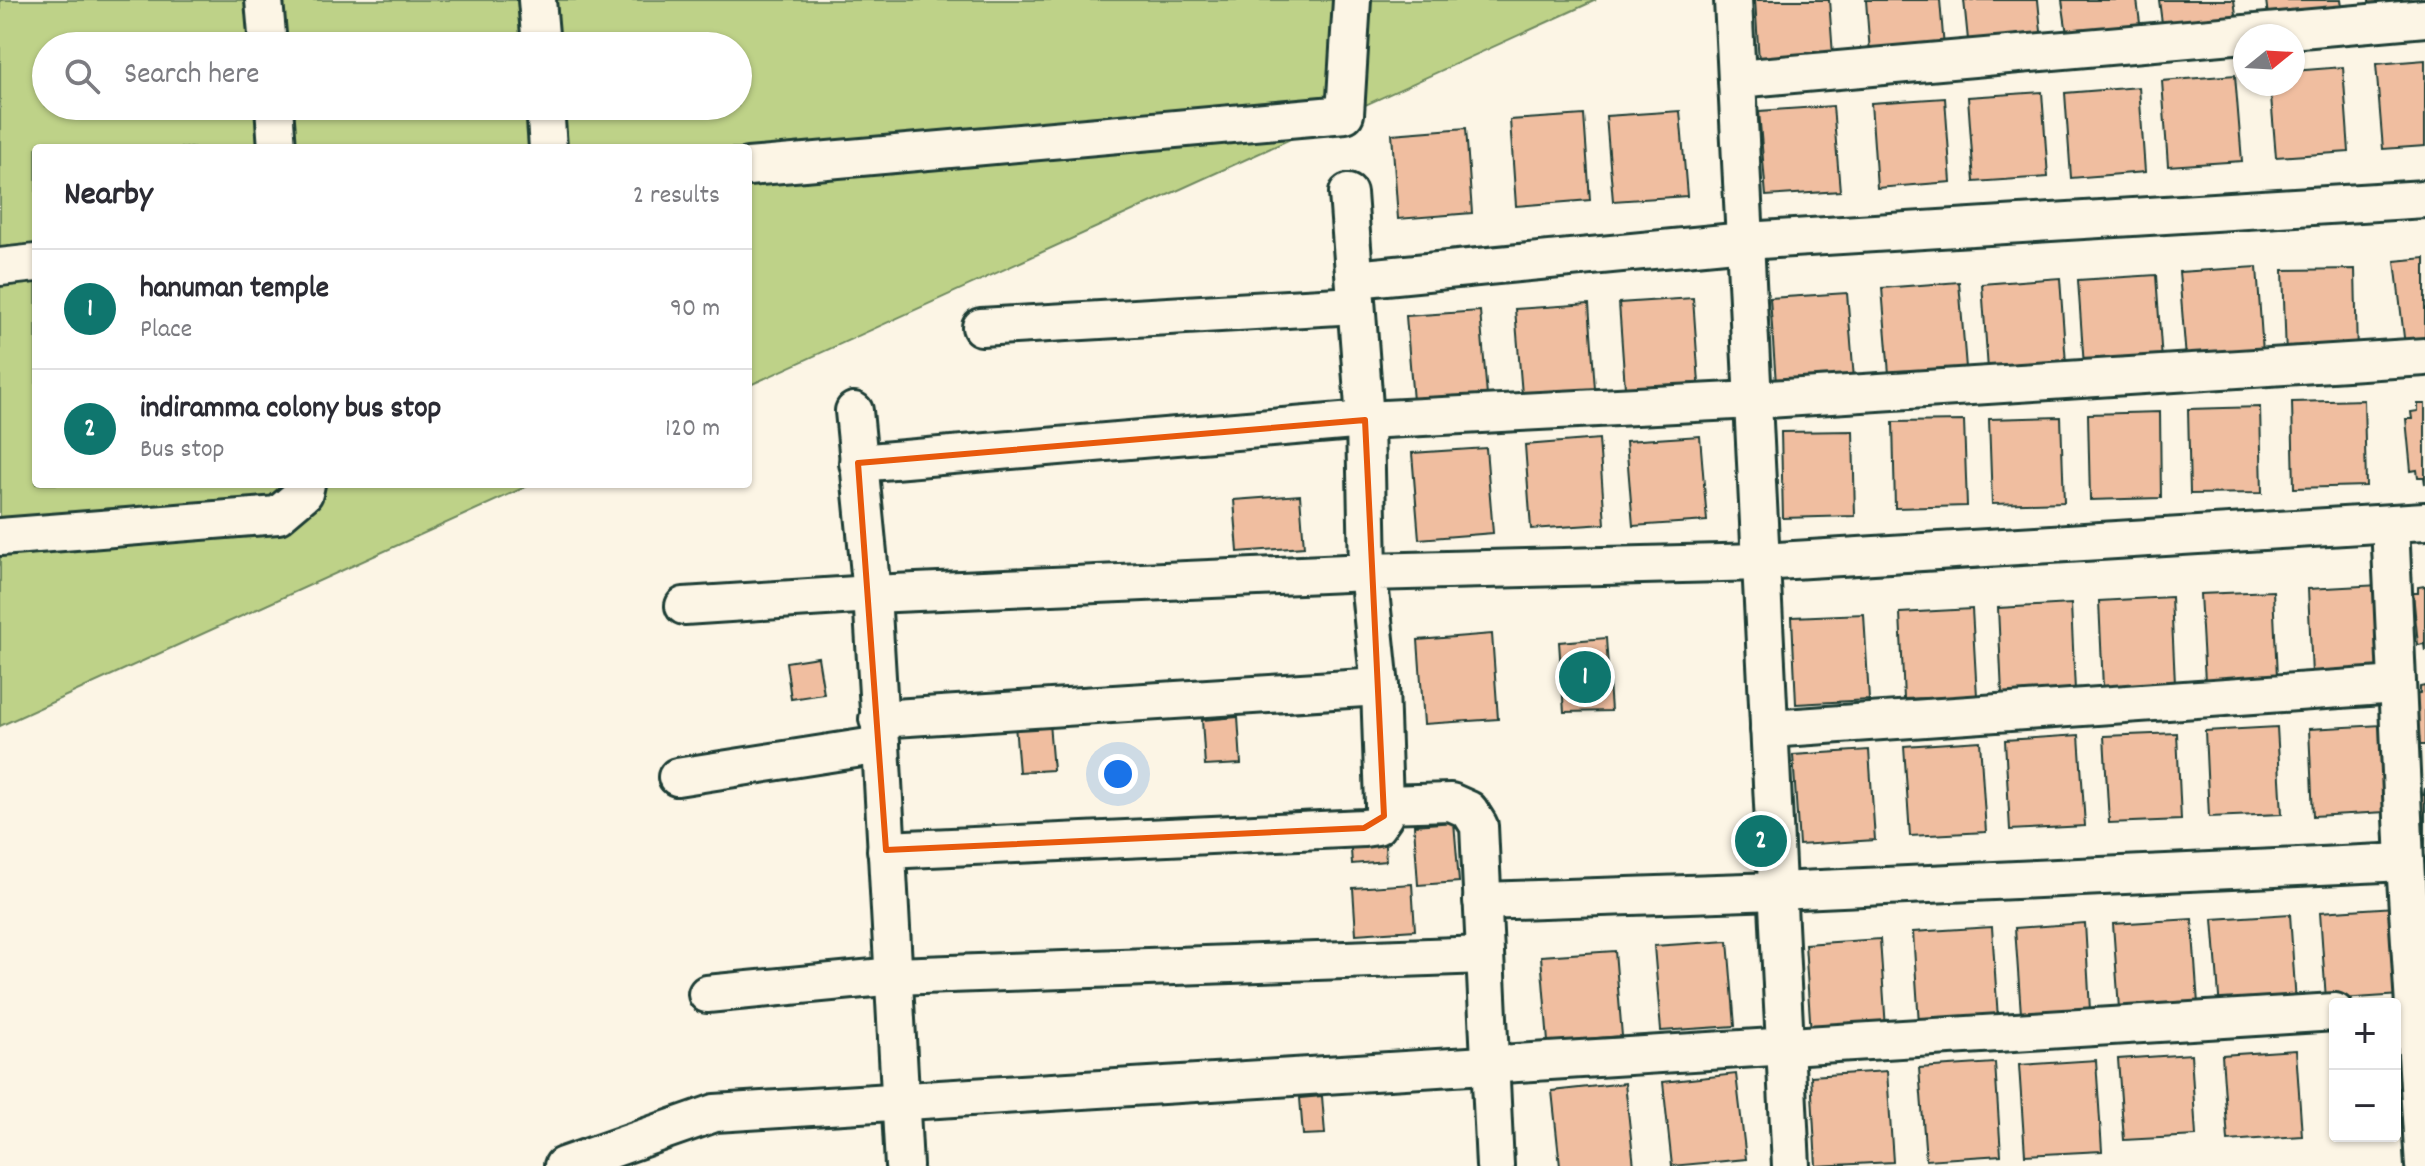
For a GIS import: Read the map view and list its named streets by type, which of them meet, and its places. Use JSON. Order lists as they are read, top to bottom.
{
  "north": "right",
  "page": {
    "search": "Search here",
    "heading": ["Nearby", "2 results"],
    "list": [
      {
        "mark": "1",
        "name": "hanuman temple",
        "note": "Place",
        "value": "90 m"
      },
      {
        "mark": "2",
        "name": "indiramma colony bus stop",
        "note": "Bus stop",
        "value": "120 m"
      }
    ],
    "pins": ["1", "2"],
    "map_buttons": ["+", "−"]
  }
}
